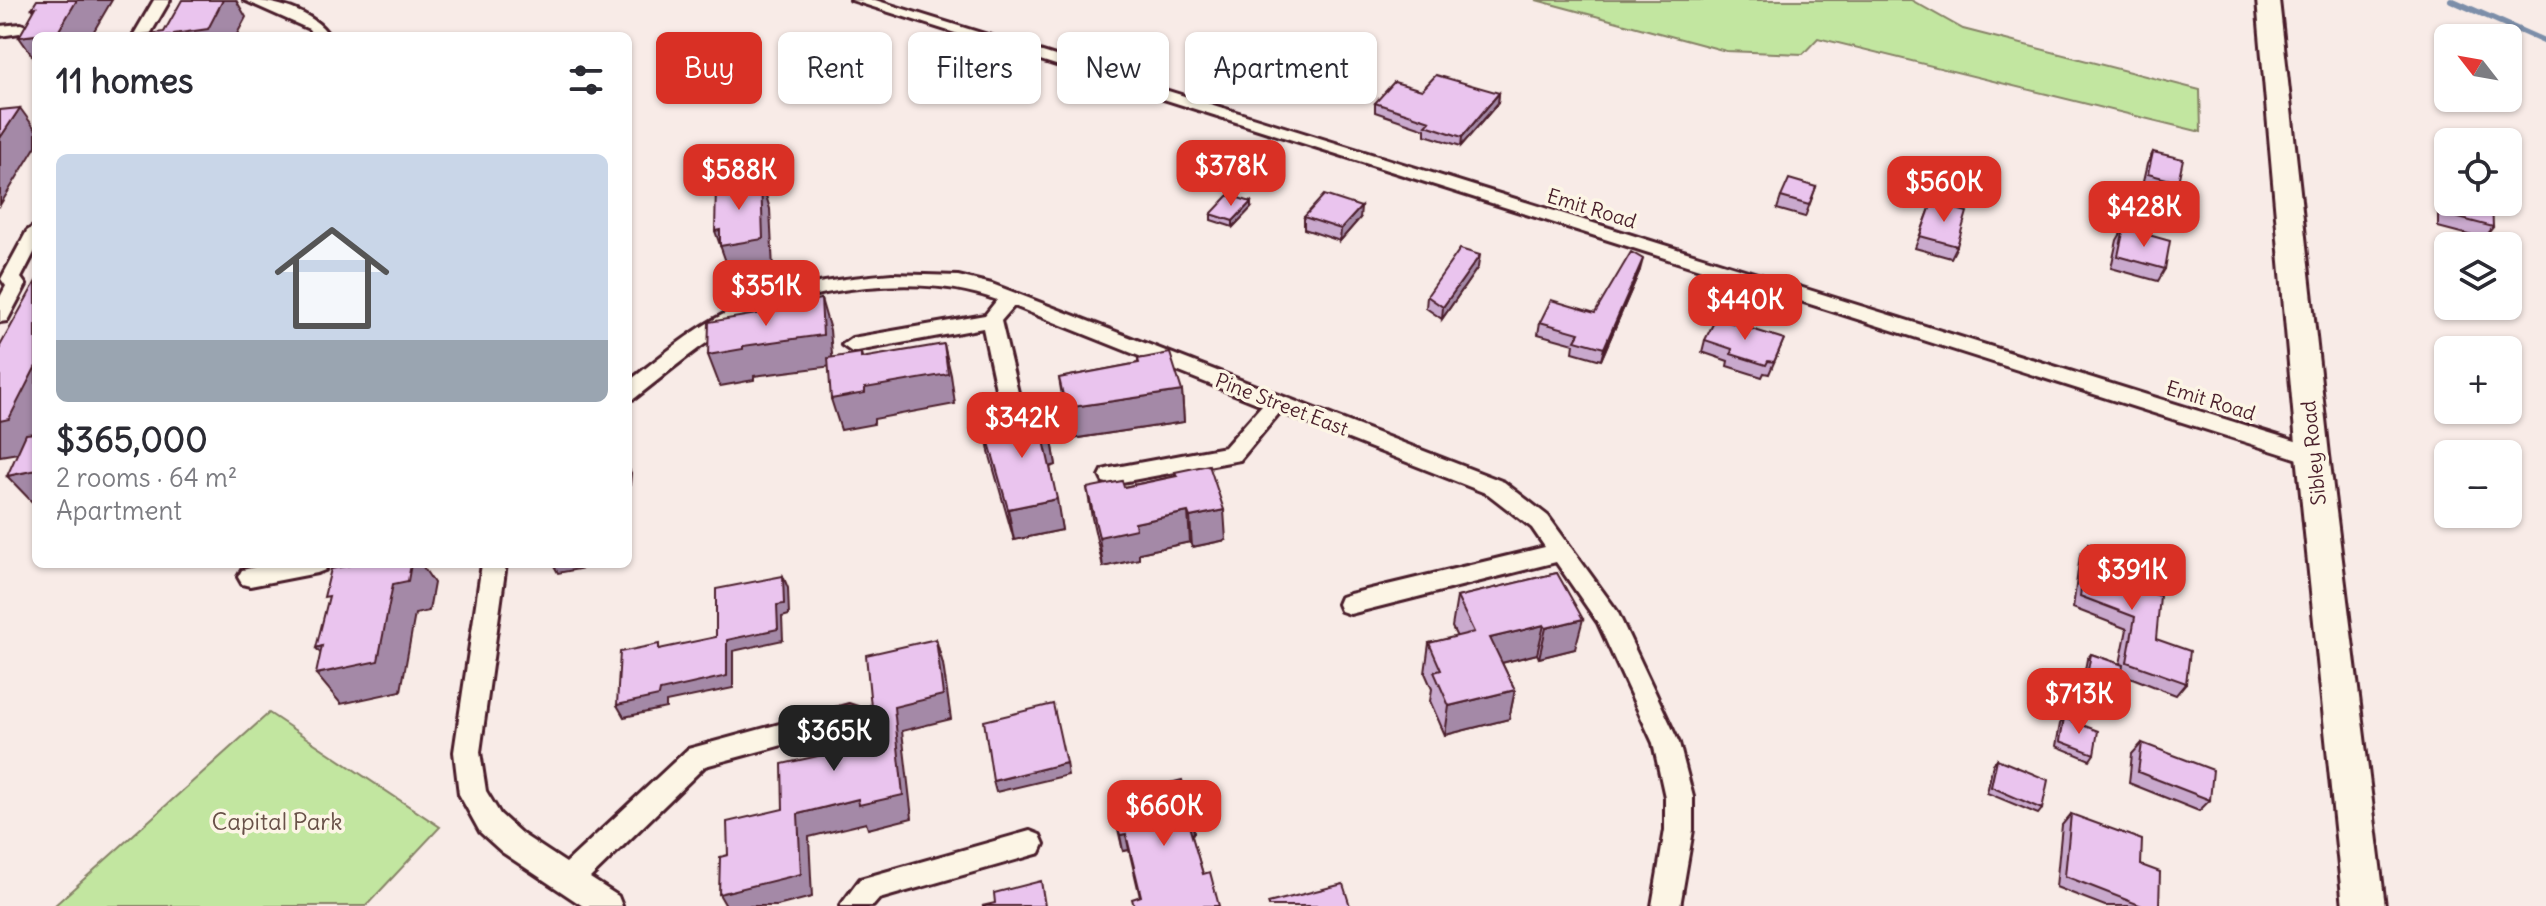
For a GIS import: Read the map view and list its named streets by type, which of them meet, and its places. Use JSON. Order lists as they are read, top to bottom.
{
  "streets": {
    "main road": ["Sibley Road"],
    "street": ["Emit Road", "Pine Street East"]
  },
  "crossings": [
    ["Emit Road", "Sibley Road"]
  ],
  "parks": ["Capital Park"],
  "north": "top left",
  "page": {
    "map_buttons": ["+", "−"],
    "chip": [
      "Buy",
      "Rent",
      "Filters",
      "New",
      "Apartment"
    ],
    "heading": "11 homes",
    "list": [
      {
        "name": "$365,000",
        "note": "2 rooms · 64 m² · Apartment"
      }
    ],
    "price": [
      "$378K",
      "$588K",
      "$560K",
      "$428K",
      "$351K",
      "$440K",
      "$342K",
      "$391K",
      "$713K",
      "$365K",
      "$660K"
    ]
  }
}
